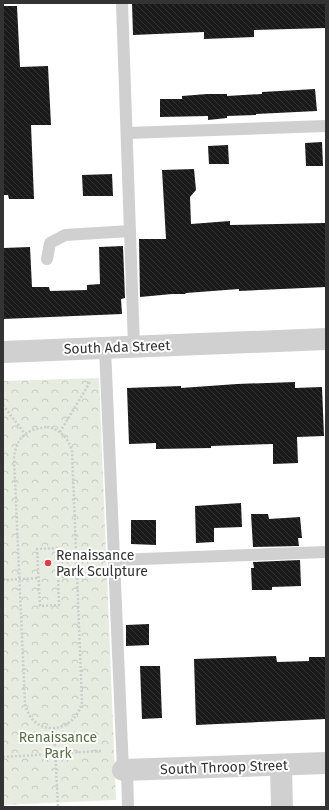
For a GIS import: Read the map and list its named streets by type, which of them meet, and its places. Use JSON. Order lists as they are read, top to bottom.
{
  "streets": {
    "street": ["South Ada Street", "South Throop Street"]
  },
  "parks": ["Renaissance Park"],
  "places": ["Renaissance Park Sculpture"]
}
